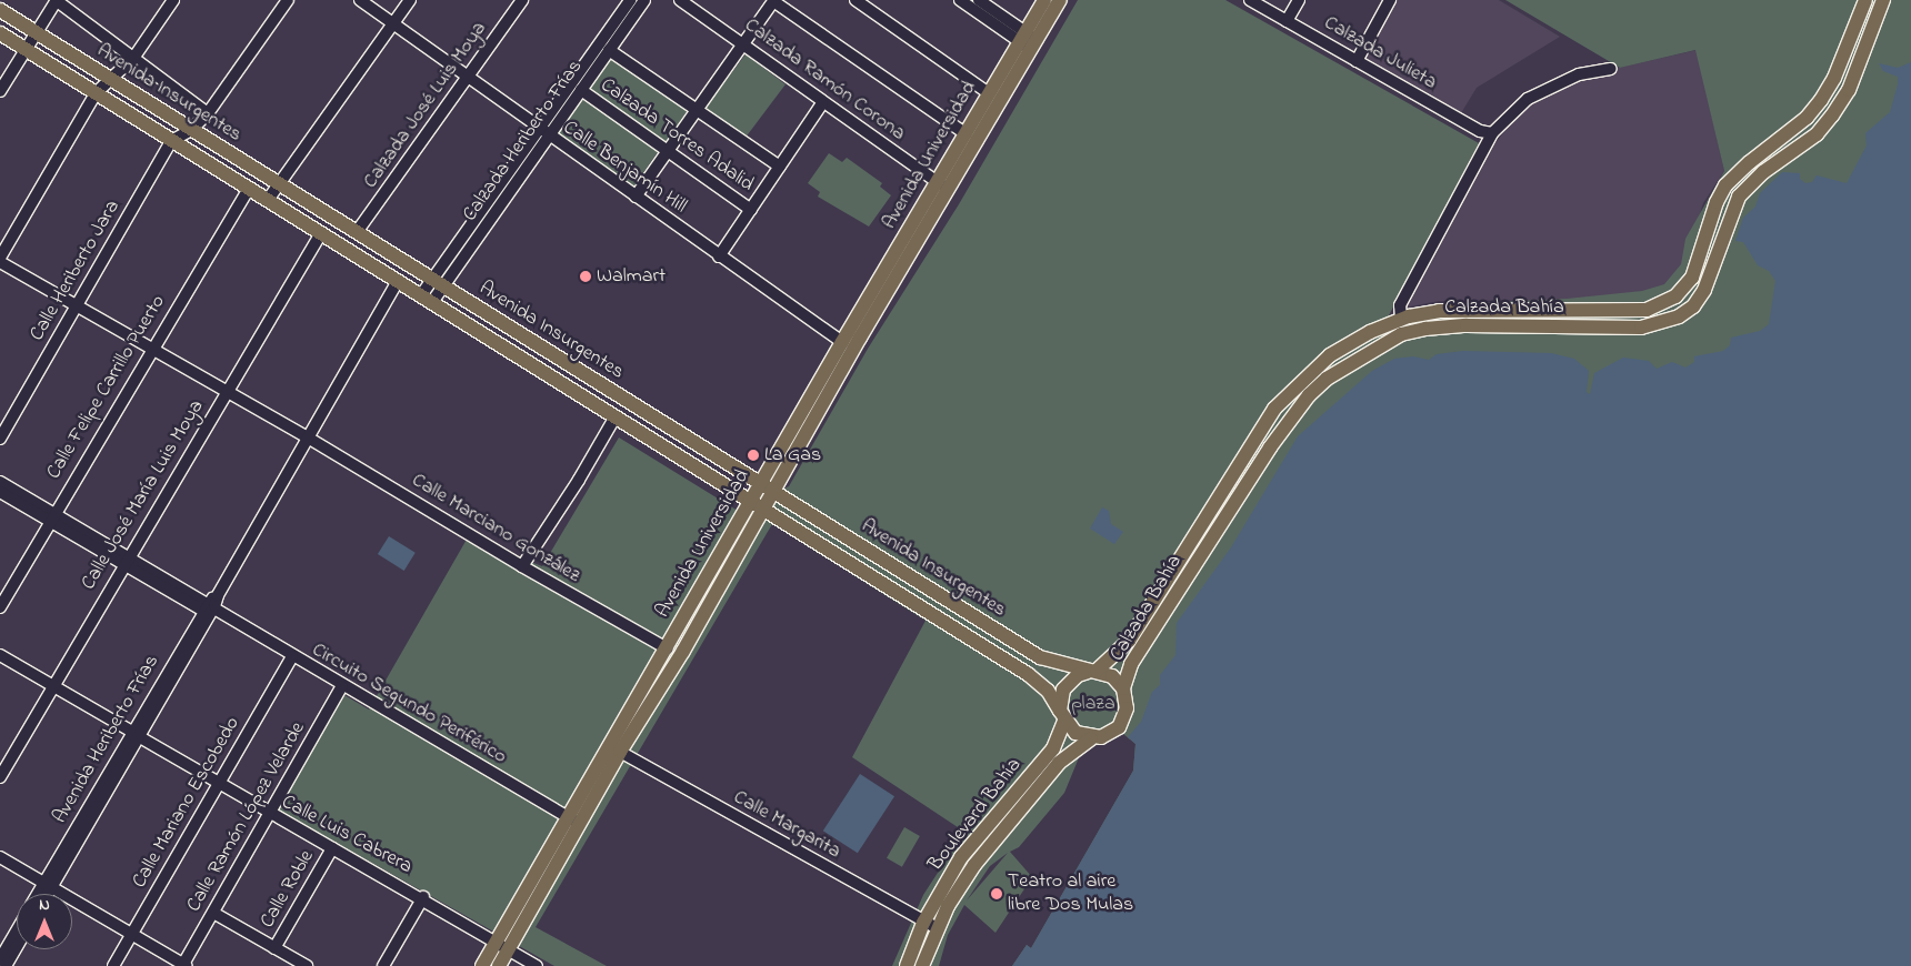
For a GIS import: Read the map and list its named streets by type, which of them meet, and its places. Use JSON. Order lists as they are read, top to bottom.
{
  "streets": {
    "main road": [
      "Avenida Insurgentes",
      "Avenida Universidad",
      "Calzada Bahía",
      "Boulevard Bahía"
    ],
    "street": [
      "Calzada Julieta",
      "Calzada Ramón Corona",
      "Calzada José Luis Moya",
      "Calzada Torres Adalid",
      "Calzada Heriberto Frías",
      "Calle Benjamín Hill",
      "Calle Heriberto Jara",
      "Calle Felipe Carrillo Puerto",
      "Calle José María Luis Moya",
      "Calle Marciano González",
      "Circuito Segundo Periférico",
      "Avenida Heriberto Frías",
      "Calle Mariano Escobedo",
      "Calle Ramón López Velarde",
      "Calle Margarita",
      "Calle Luis Cabrera",
      "Calle Roble"
    ]
  },
  "crossings": [
    ["Calzada Ramón Corona", "Avenida Universidad"],
    ["Avenida Insurgentes", "Calzada José Luis Moya"],
    ["Avenida Insurgentes", "Calzada Heriberto Frías"],
    ["Avenida Insurgentes", "Avenida Universidad"],
    ["Avenida Insurgentes", "Calle Heriberto Jara"],
    ["Avenida Insurgentes", "Calzada Bahía"],
    ["Avenida Insurgentes", "Calle Felipe Carrillo Puerto"],
    ["Avenida Insurgentes", "Calle José María Luis Moya"],
    ["Avenida Insurgentes", "Avenida Heriberto Frías"],
    ["Avenida Insurgentes", "Boulevard Bahía"],
    ["Calzada José Luis Moya", "Calle Benjamín Hill"],
    ["Calzada Torres Adalid", "Calzada Heriberto Frías"],
    ["Calzada Heriberto Frías", "Calle Benjamín Hill"],
    ["Avenida Universidad", "Calle Benjamín Hill"],
    ["Avenida Universidad", "Calle Marciano González"],
    ["Avenida Universidad", "Circuito Segundo Periférico"],
    ["Avenida Universidad", "Calle Margarita"],
    ["Avenida Universidad", "Calle Luis Cabrera"],
    ["Calle Heriberto Jara", "Calle Marciano González"],
    ["Calzada Bahía", "Boulevard Bahía"],
    ["Calle Felipe Carrillo Puerto", "Calle Marciano González"],
    ["Calle Felipe Carrillo Puerto", "Circuito Segundo Periférico"],
    ["Calle José María Luis Moya", "Calle Marciano González"],
    ["Calle José María Luis Moya", "Circuito Segundo Periférico"],
    ["Calle José María Luis Moya", "Calle Luis Cabrera"],
    ["Calle Marciano González", "Avenida Heriberto Frías"],
    ["Circuito Segundo Periférico", "Avenida Heriberto Frías"],
    ["Circuito Segundo Periférico", "Calle Mariano Escobedo"],
    ["Circuito Segundo Periférico", "Calle Ramón López Velarde"],
    ["Avenida Heriberto Frías", "Calle Luis Cabrera"],
    ["Calle Mariano Escobedo", "Calle Luis Cabrera"],
    ["Boulevard Bahía", "Calle Margarita"],
    ["Calle Ramón López Velarde", "Calle Luis Cabrera"],
    ["Calle Luis Cabrera", "Calle Roble"]
  ],
  "parks": ["plaza"],
  "places": ["Walmart", "La Gas", "Teatro al aire libre Dos Mulas"],
  "north": "top"
}
